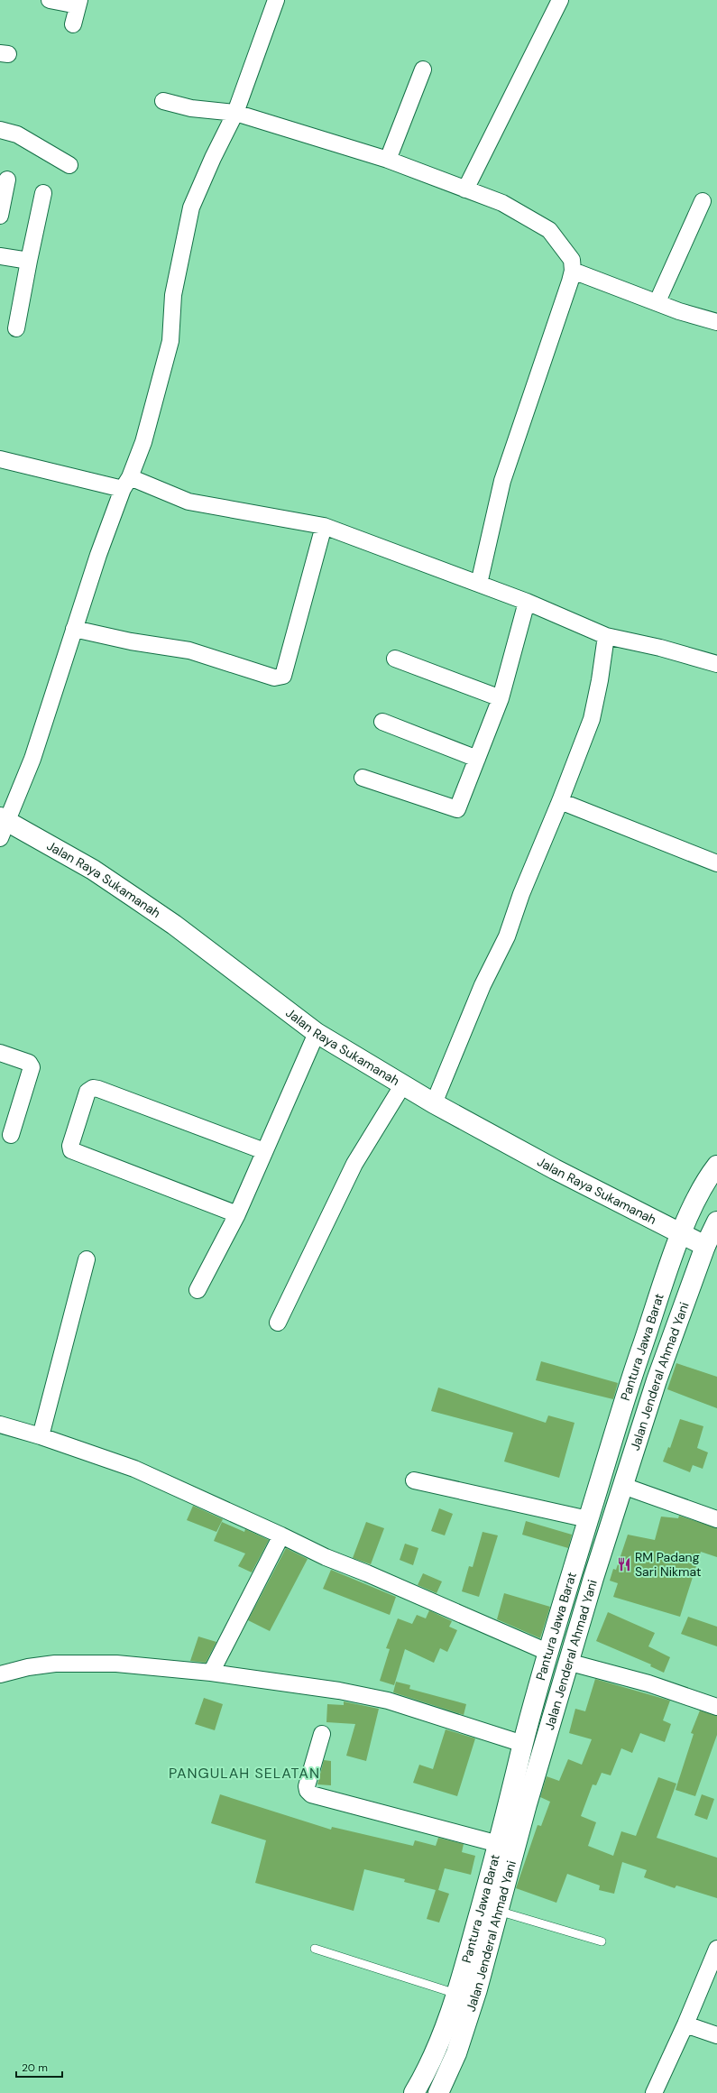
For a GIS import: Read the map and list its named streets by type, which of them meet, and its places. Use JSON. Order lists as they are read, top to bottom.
{
  "streets": {
    "main road": ["Jalan Raya Sukamanah", "Pantura Jawa Barat", "Jalan Jenderal Ahmad Yani"]
  },
  "crossings": [
    ["Jalan Raya Sukamanah", "Pantura Jawa Barat"],
    ["Jalan Raya Sukamanah", "Jalan Jenderal Ahmad Yani"]
  ],
  "districts": ["PANGULAH SELATAN"],
  "places": {
    "restaurant": ["RM Padang Sari Nikmat"]
  },
  "scale_bar": "20 m"
}
